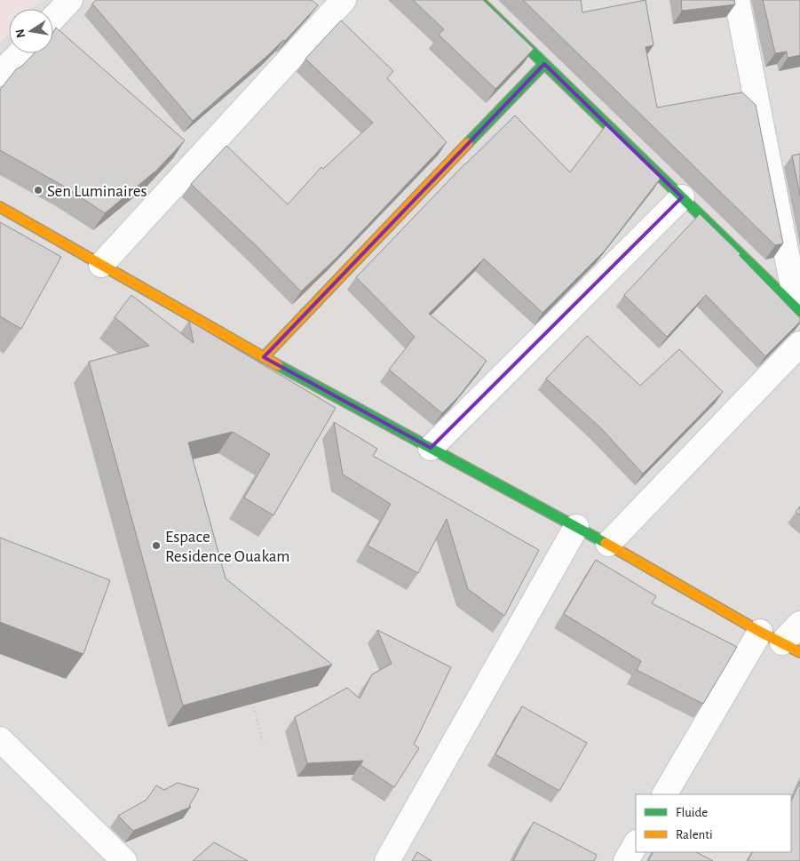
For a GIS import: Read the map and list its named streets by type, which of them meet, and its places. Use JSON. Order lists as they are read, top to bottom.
{
  "places": ["Sen Luminaires", "Espace Residence Ouakam"],
  "legend": ["Fluide", "Ralenti"],
  "north": "left"
}
